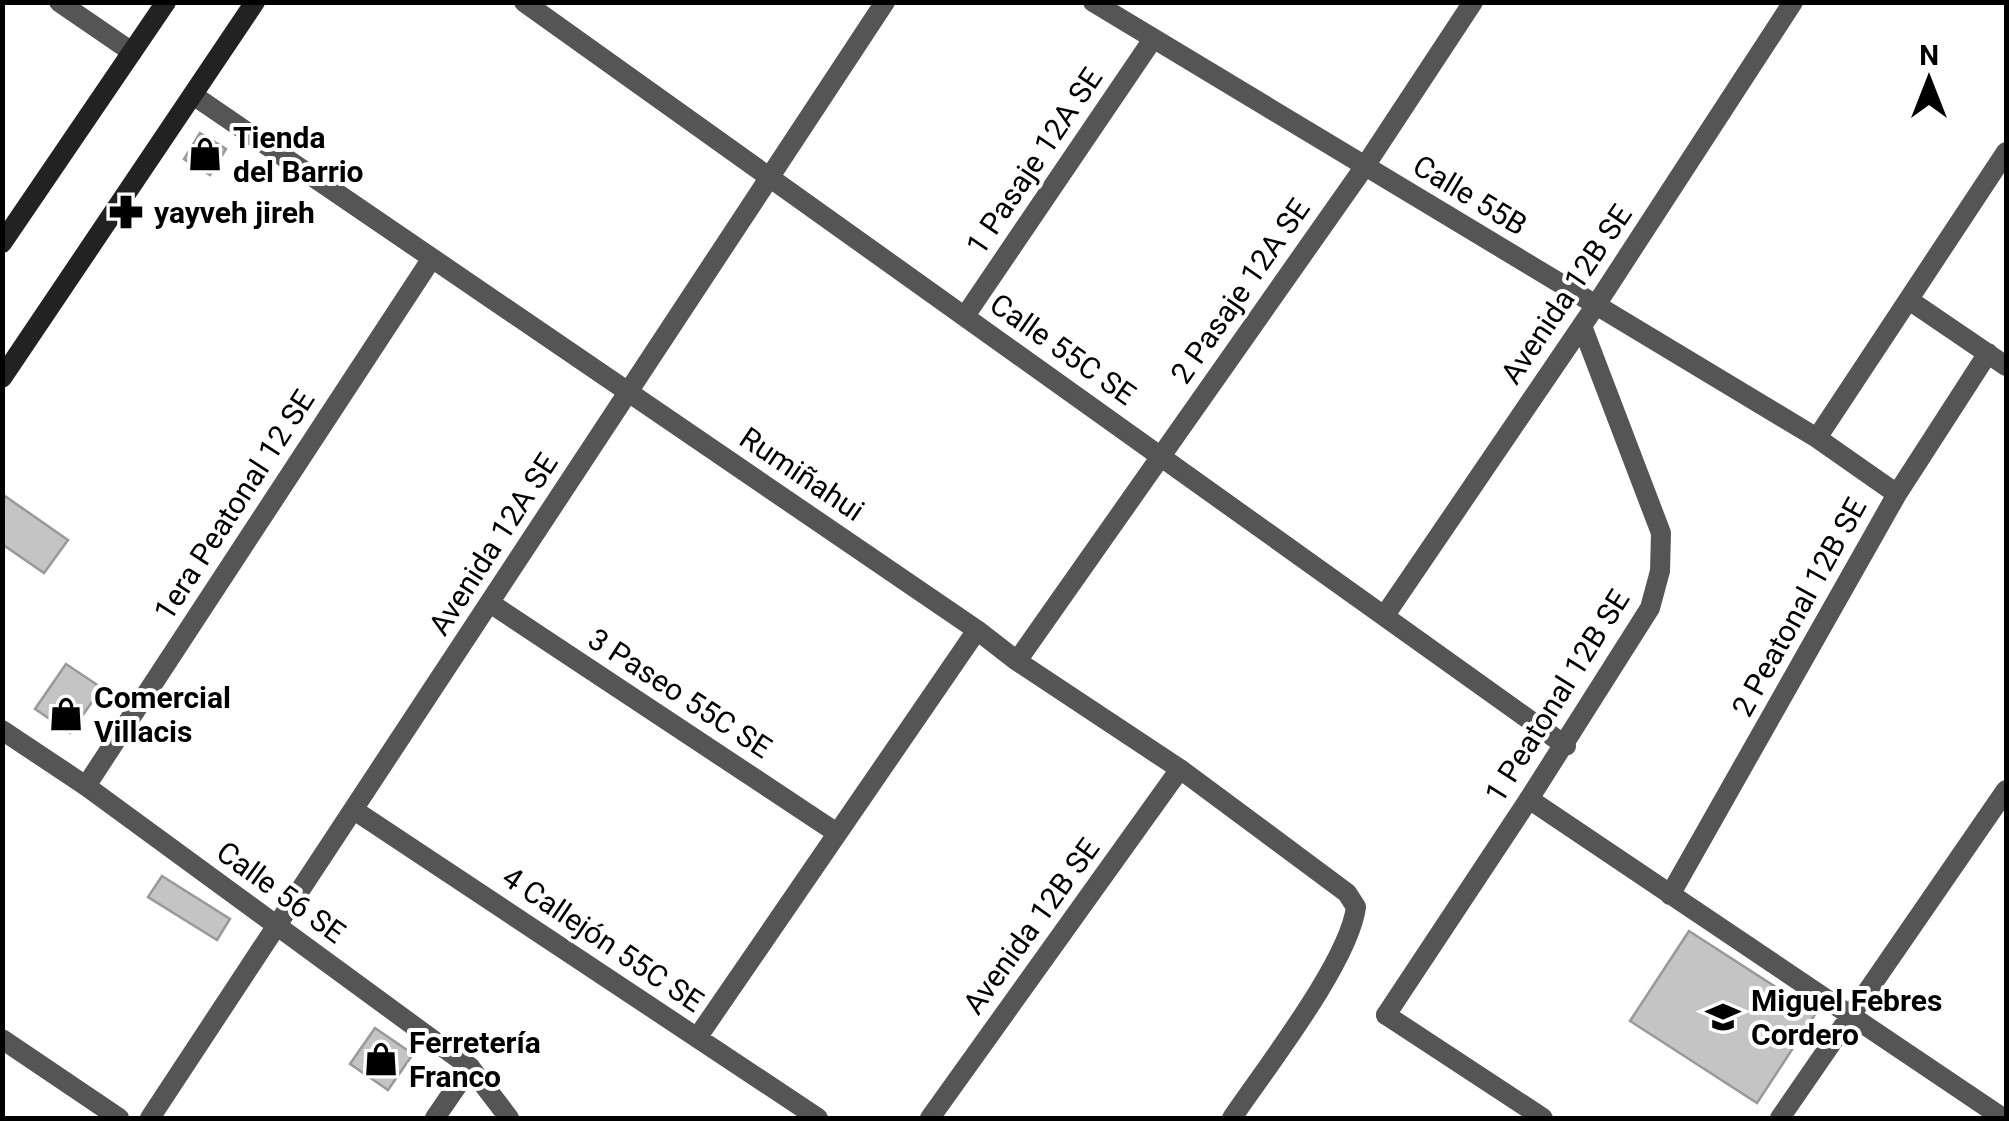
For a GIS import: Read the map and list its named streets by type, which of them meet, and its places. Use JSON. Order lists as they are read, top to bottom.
{
  "streets": {
    "street": [
      "1 Pasaje 12A SE",
      "Calle 55B",
      "2 Pasaje 12A SE",
      "Avenida 12B SE",
      "Calle 55C SE",
      "Rumiñahui",
      "1era Peatonal 12 SE",
      "Avenida 12A SE",
      "2 Peatonal 12B SE",
      "3 Paseo 55C SE",
      "1 Peatonal 12B SE",
      "Calle 56 SE",
      "4 Callejón 55C SE"
    ]
  },
  "crossings": [
    ["1 Pasaje 12A SE", "Calle 55B"],
    ["1 Pasaje 12A SE", "Calle 55C SE"],
    ["Calle 55B", "2 Pasaje 12A SE"],
    ["Calle 55B", "Avenida 12B SE"],
    ["Calle 55B", "2 Peatonal 12B SE"],
    ["2 Pasaje 12A SE", "Calle 55C SE"],
    ["2 Pasaje 12A SE", "Rumiñahui"],
    ["Avenida 12B SE", "Calle 55C SE"],
    ["Avenida 12B SE", "Rumiñahui"],
    ["Avenida 12B SE", "1 Peatonal 12B SE"],
    ["Calle 55C SE", "Avenida 12A SE"],
    ["Calle 55C SE", "1 Peatonal 12B SE"],
    ["Rumiñahui", "1era Peatonal 12 SE"],
    ["Rumiñahui", "Avenida 12A SE"],
    ["1era Peatonal 12 SE", "Calle 56 SE"],
    ["Avenida 12A SE", "3 Paseo 55C SE"],
    ["Avenida 12A SE", "Calle 56 SE"],
    ["Avenida 12A SE", "4 Callejón 55C SE"]
  ],
  "places": {
    "shop": ["Tienda del Barrio", "Comercial Villacis", "Ferretería Franco"],
    "pharmacy": ["yayveh jireh"],
    "school or university": ["Miguel Febres Cordero"]
  },
  "north": "top"
}
